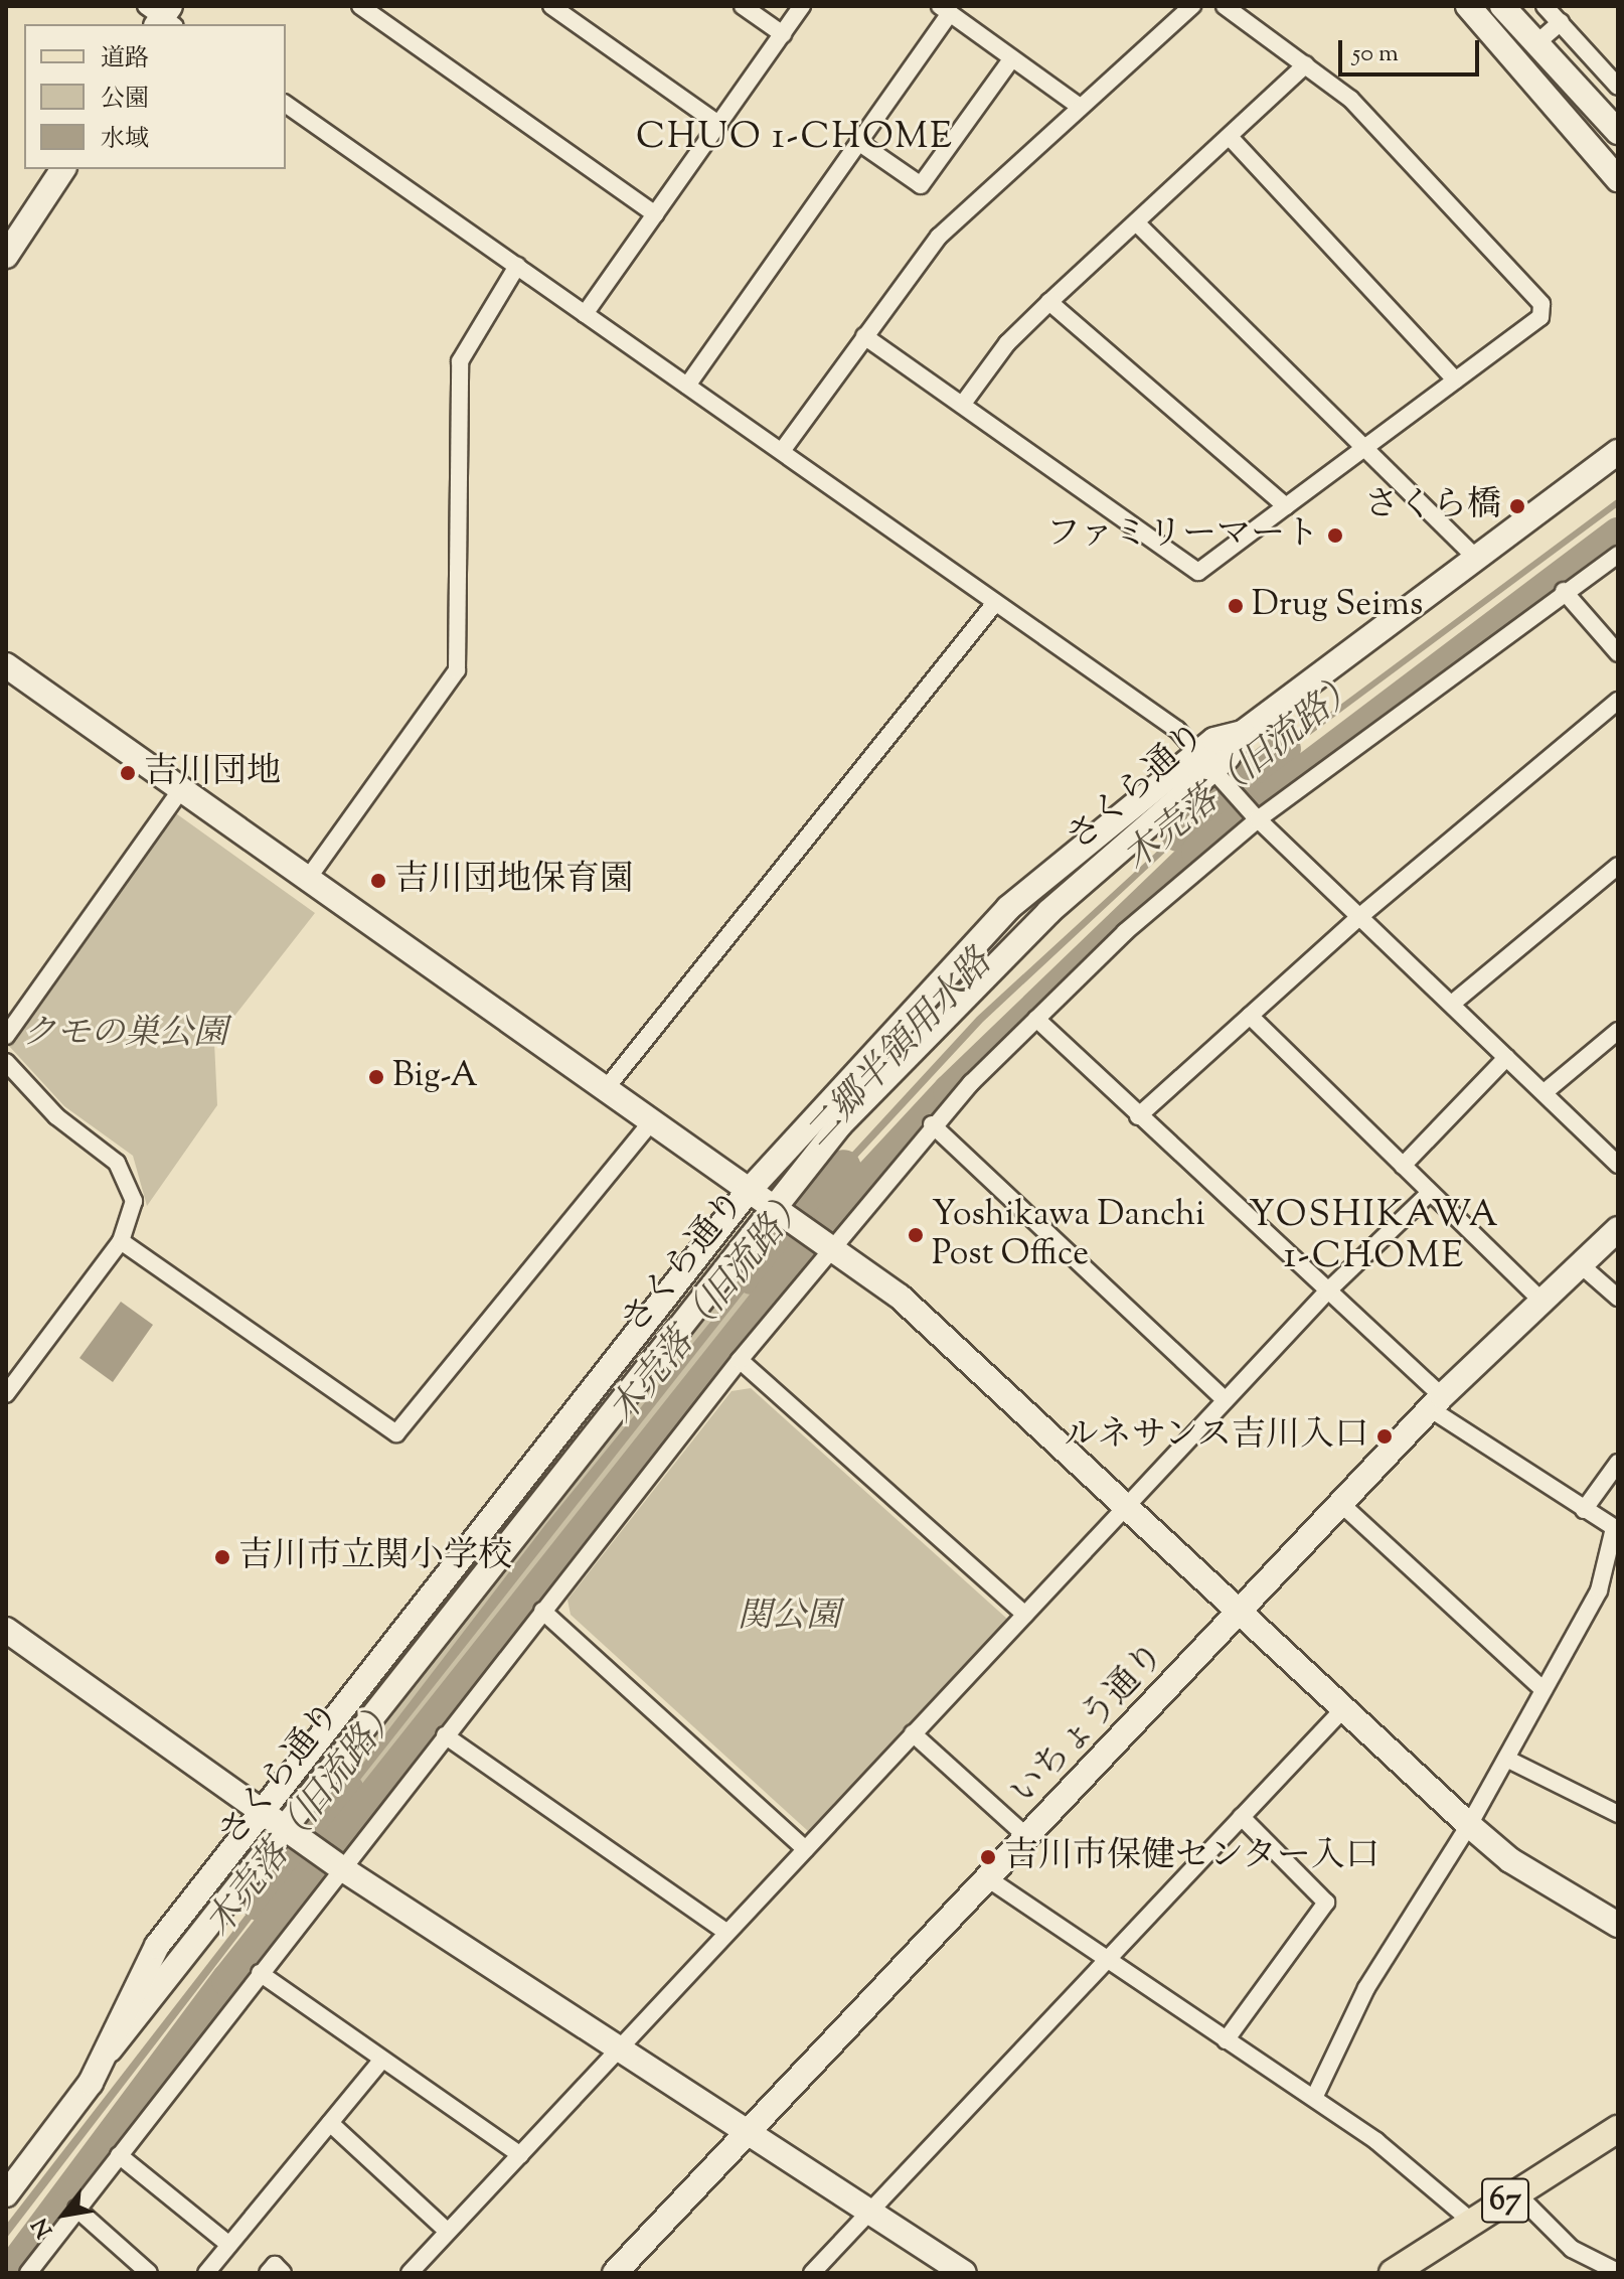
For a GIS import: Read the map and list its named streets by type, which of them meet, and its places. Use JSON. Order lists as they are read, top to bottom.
{
  "streets": {
    "main road": ["67"],
    "street": ["さくら通り", "いちょう通り"]
  },
  "districts": ["CHUO 1-CHOME", "YOSHIKAWA 1-CHOME"],
  "water": ["木売落（旧流路）", "二郷半領用水路"],
  "parks": ["クモの巣公園", "関公園"],
  "places": [
    "さくら橋",
    "ファミリーマート",
    "Drug Seims",
    "吉川団地",
    "吉川団地保育園",
    "Big-A",
    "Yoshikawa Danchi Post Office",
    "ルネサンス吉川入口",
    "吉川市立関小学校",
    "吉川市保健センター入口"
  ],
  "legend": ["道路", "公園", "水域"],
  "scale_bar": "50 m",
  "north": "bottom left"
}
